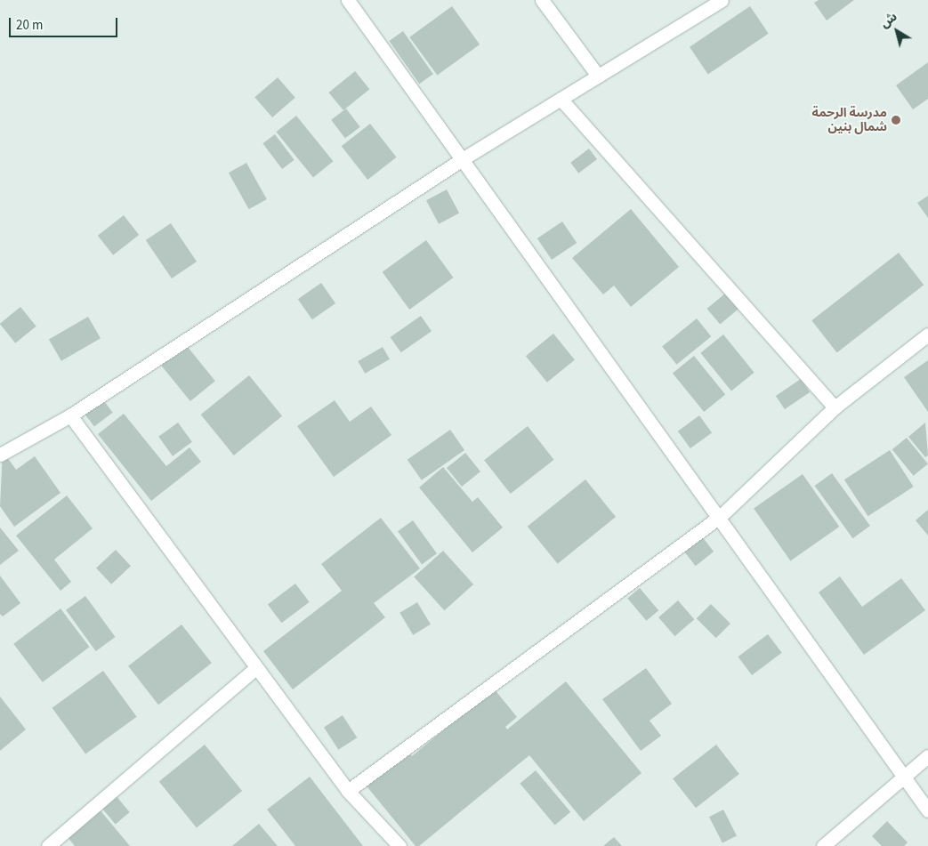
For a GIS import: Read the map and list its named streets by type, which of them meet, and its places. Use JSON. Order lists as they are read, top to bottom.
{
  "places": ["مدرسة الرحمة شمال بنين"],
  "scale_bar": "20 m",
  "north": "top left"
}
